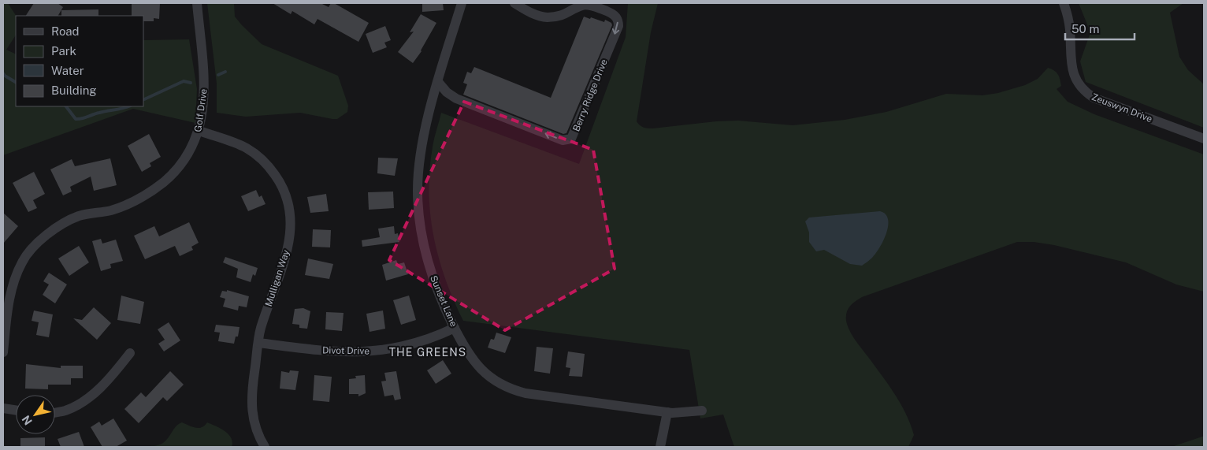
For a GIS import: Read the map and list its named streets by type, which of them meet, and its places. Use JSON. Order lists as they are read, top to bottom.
{
  "streets": {
    "street": [
      "Berry Ridge Drive",
      "Zeuswyn Drive",
      "Golf Drive",
      "Mulligan Way",
      "Sunset Lane",
      "Divot Drive"
    ]
  },
  "crossings": [
    ["Berry Ridge Drive", "Sunset Lane"],
    ["Golf Drive", "Mulligan Way"],
    ["Mulligan Way", "Divot Drive"],
    ["Sunset Lane", "Divot Drive"]
  ],
  "districts": ["THE GREENS"],
  "legend": [
    "Road",
    "Park",
    "Water",
    "Building"
  ],
  "scale_bar": "50 m",
  "north": "bottom left"
}
